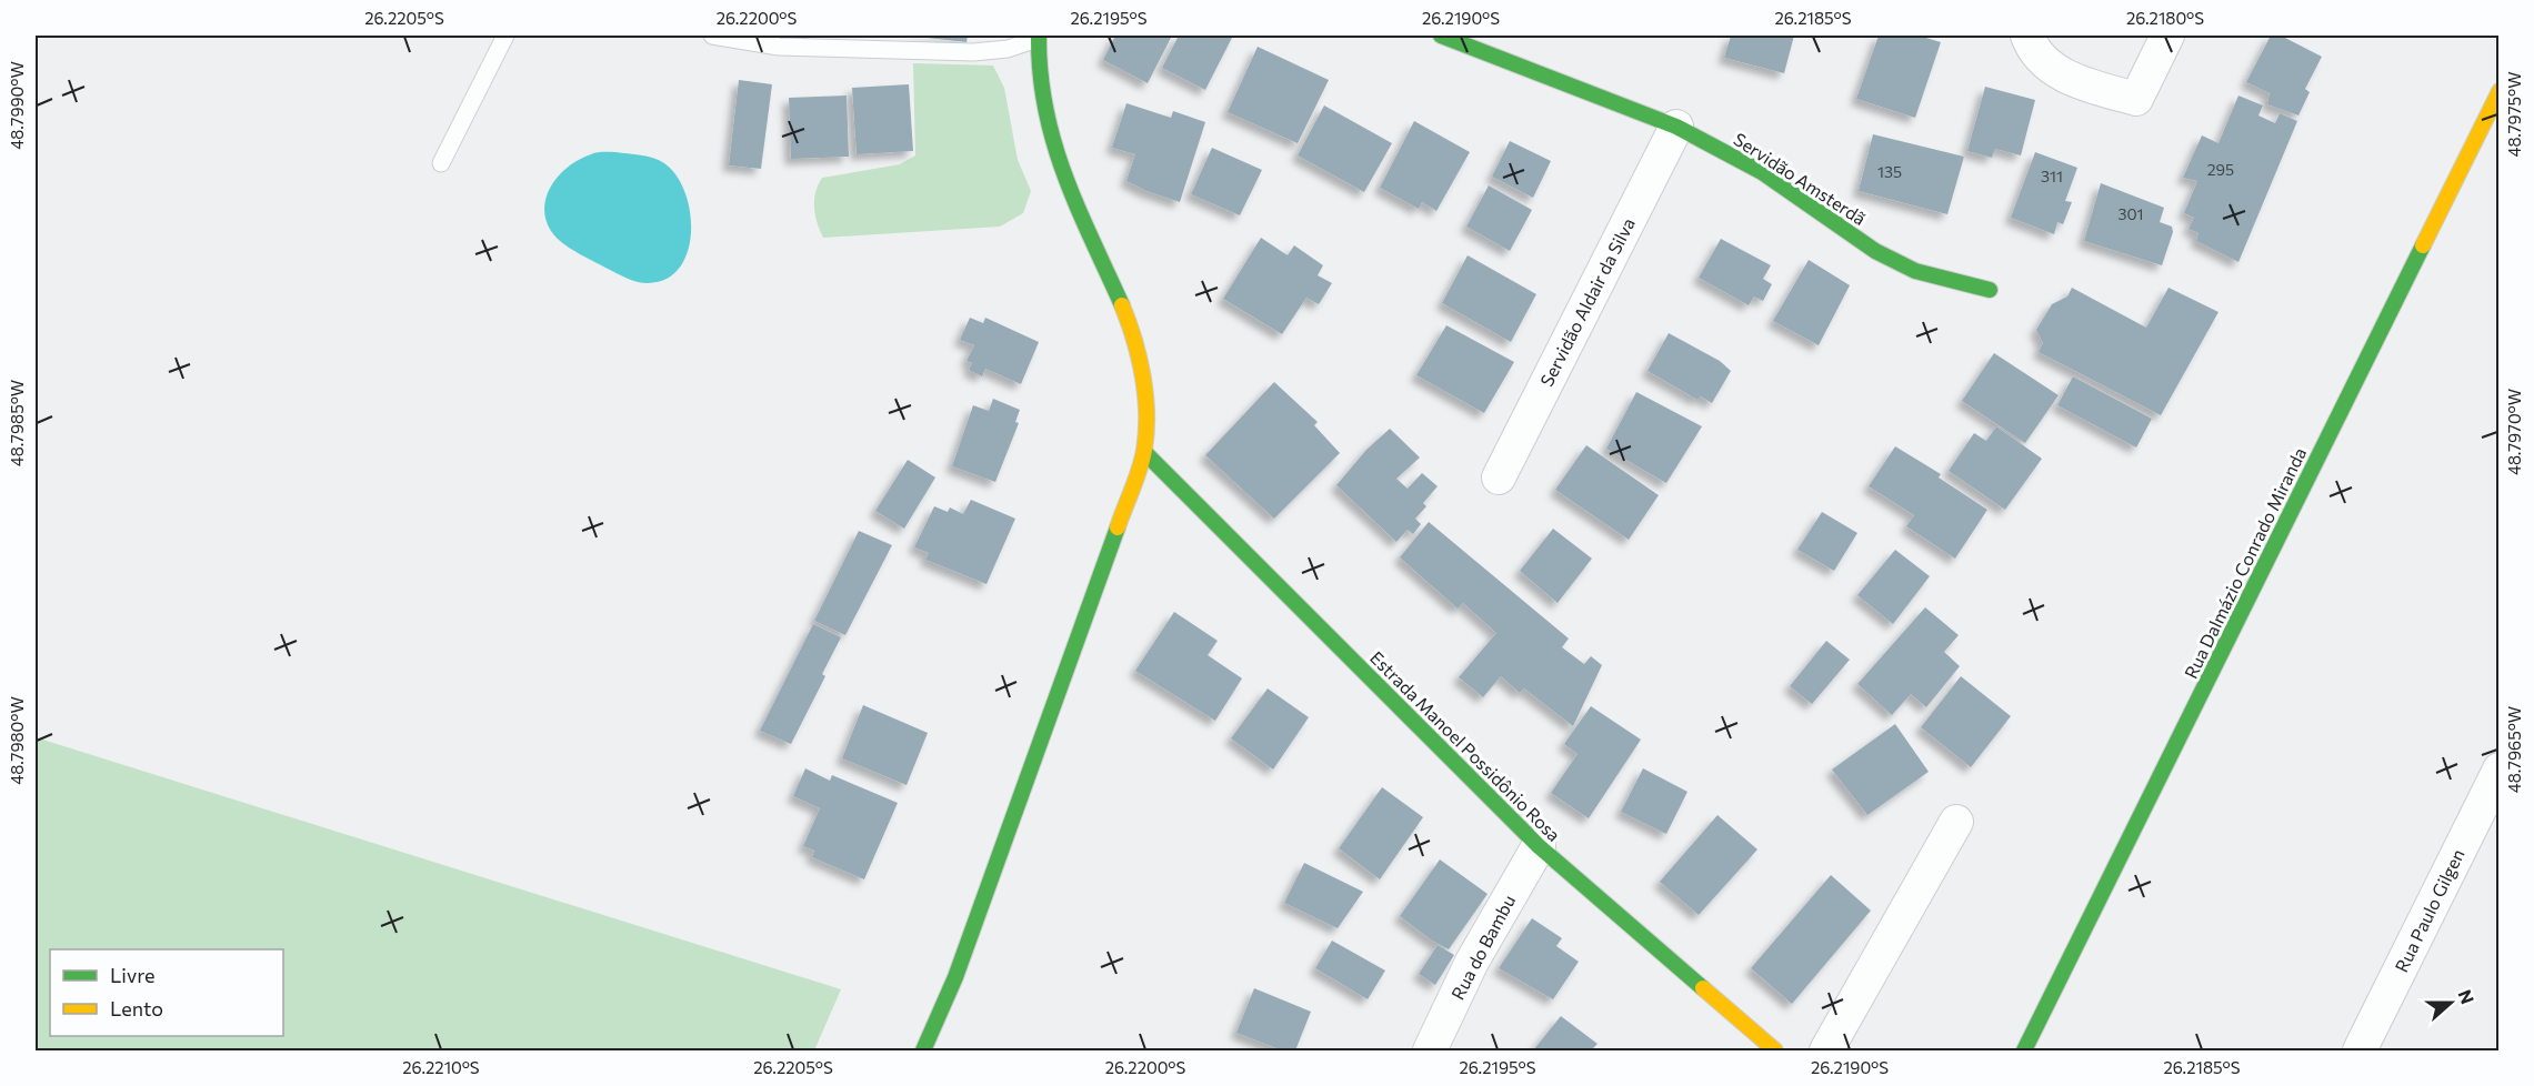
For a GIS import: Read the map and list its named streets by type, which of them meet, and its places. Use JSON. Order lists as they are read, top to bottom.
{
  "streets": {
    "street": [
      "Servidão Amsterdã",
      "Servidão Aldair da Silva",
      "Rua Dalmázio Conrado Miranda",
      "Estrada Manoel Possidônio Rosa",
      "Rua Paulo Gilgen",
      "Rua do Bambu"
    ]
  },
  "crossings": [
    ["Servidão Amsterdã", "Servidão Aldair da Silva"],
    ["Estrada Manoel Possidônio Rosa", "Rua do Bambu"]
  ],
  "house_numbers": [
    "295",
    "135",
    "311",
    "301"
  ],
  "legend": ["Livre", "Lento"],
  "north": "right",
  "coordinates": [
    "26.2205°S",
    "26.2200°S",
    "26.2195°S",
    "26.2190°S",
    "26.2185°S",
    "26.2180°S",
    "48.7990°W",
    "48.7975°W",
    "48.7985°W",
    "48.7970°W",
    "48.7980°W",
    "48.7965°W",
    "26.2210°S"
  ]
}
